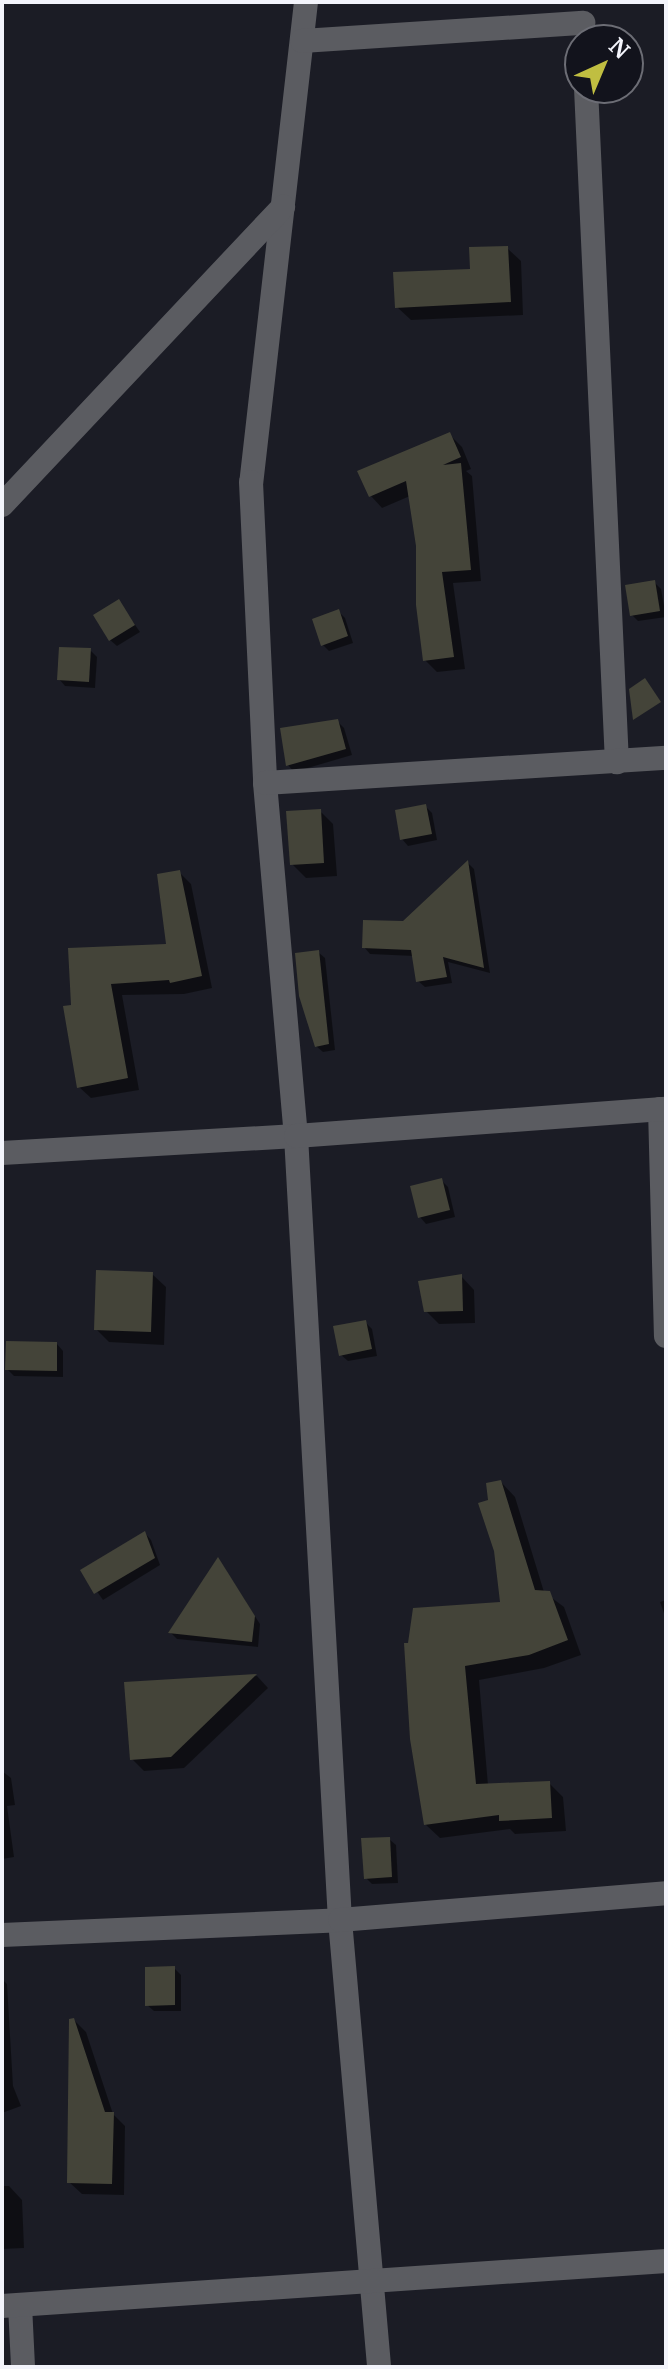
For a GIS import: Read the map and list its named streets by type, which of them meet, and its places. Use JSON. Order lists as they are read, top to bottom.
{
  "north": "top right"
}
